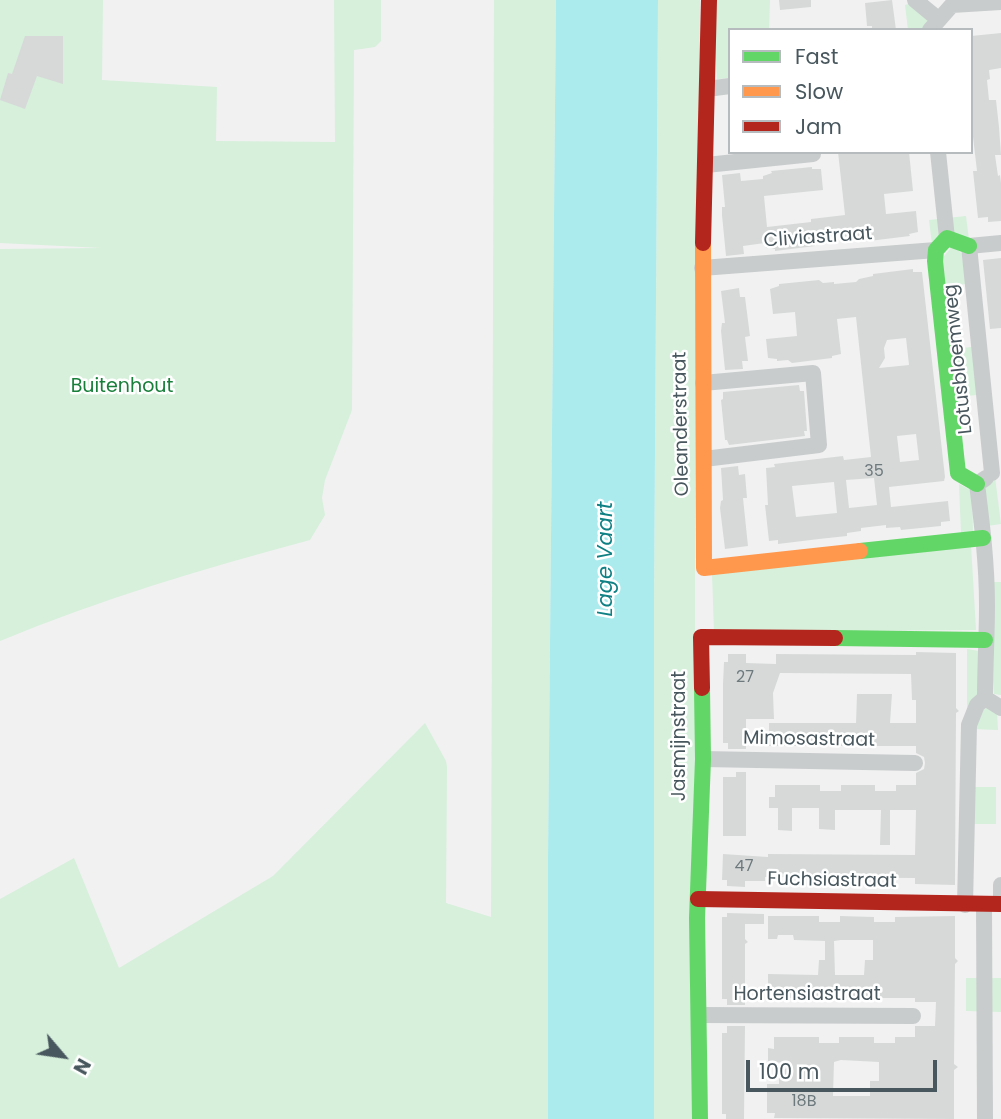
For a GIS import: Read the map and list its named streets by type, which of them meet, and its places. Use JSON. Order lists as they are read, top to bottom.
{
  "streets": {
    "street": [
      "Cliviastraat",
      "Lotusbloemweg",
      "Oleanderstraat",
      "Jasmijnstraat",
      "Mimosastraat",
      "Fuchsiastraat",
      "Hortensiastraat"
    ]
  },
  "crossings": [
    ["Cliviastraat", "Lotusbloemweg"],
    ["Cliviastraat", "Oleanderstraat"],
    ["Jasmijnstraat", "Mimosastraat"],
    ["Jasmijnstraat", "Fuchsiastraat"],
    ["Jasmijnstraat", "Hortensiastraat"]
  ],
  "water": ["Lage Vaart"],
  "parks": ["Buitenhout"],
  "house_numbers": [
    "35",
    "27",
    "47",
    "18B"
  ],
  "legend": ["Fast", "Slow", "Jam"],
  "scale_bar": "100 m",
  "north": "bottom right"
}
